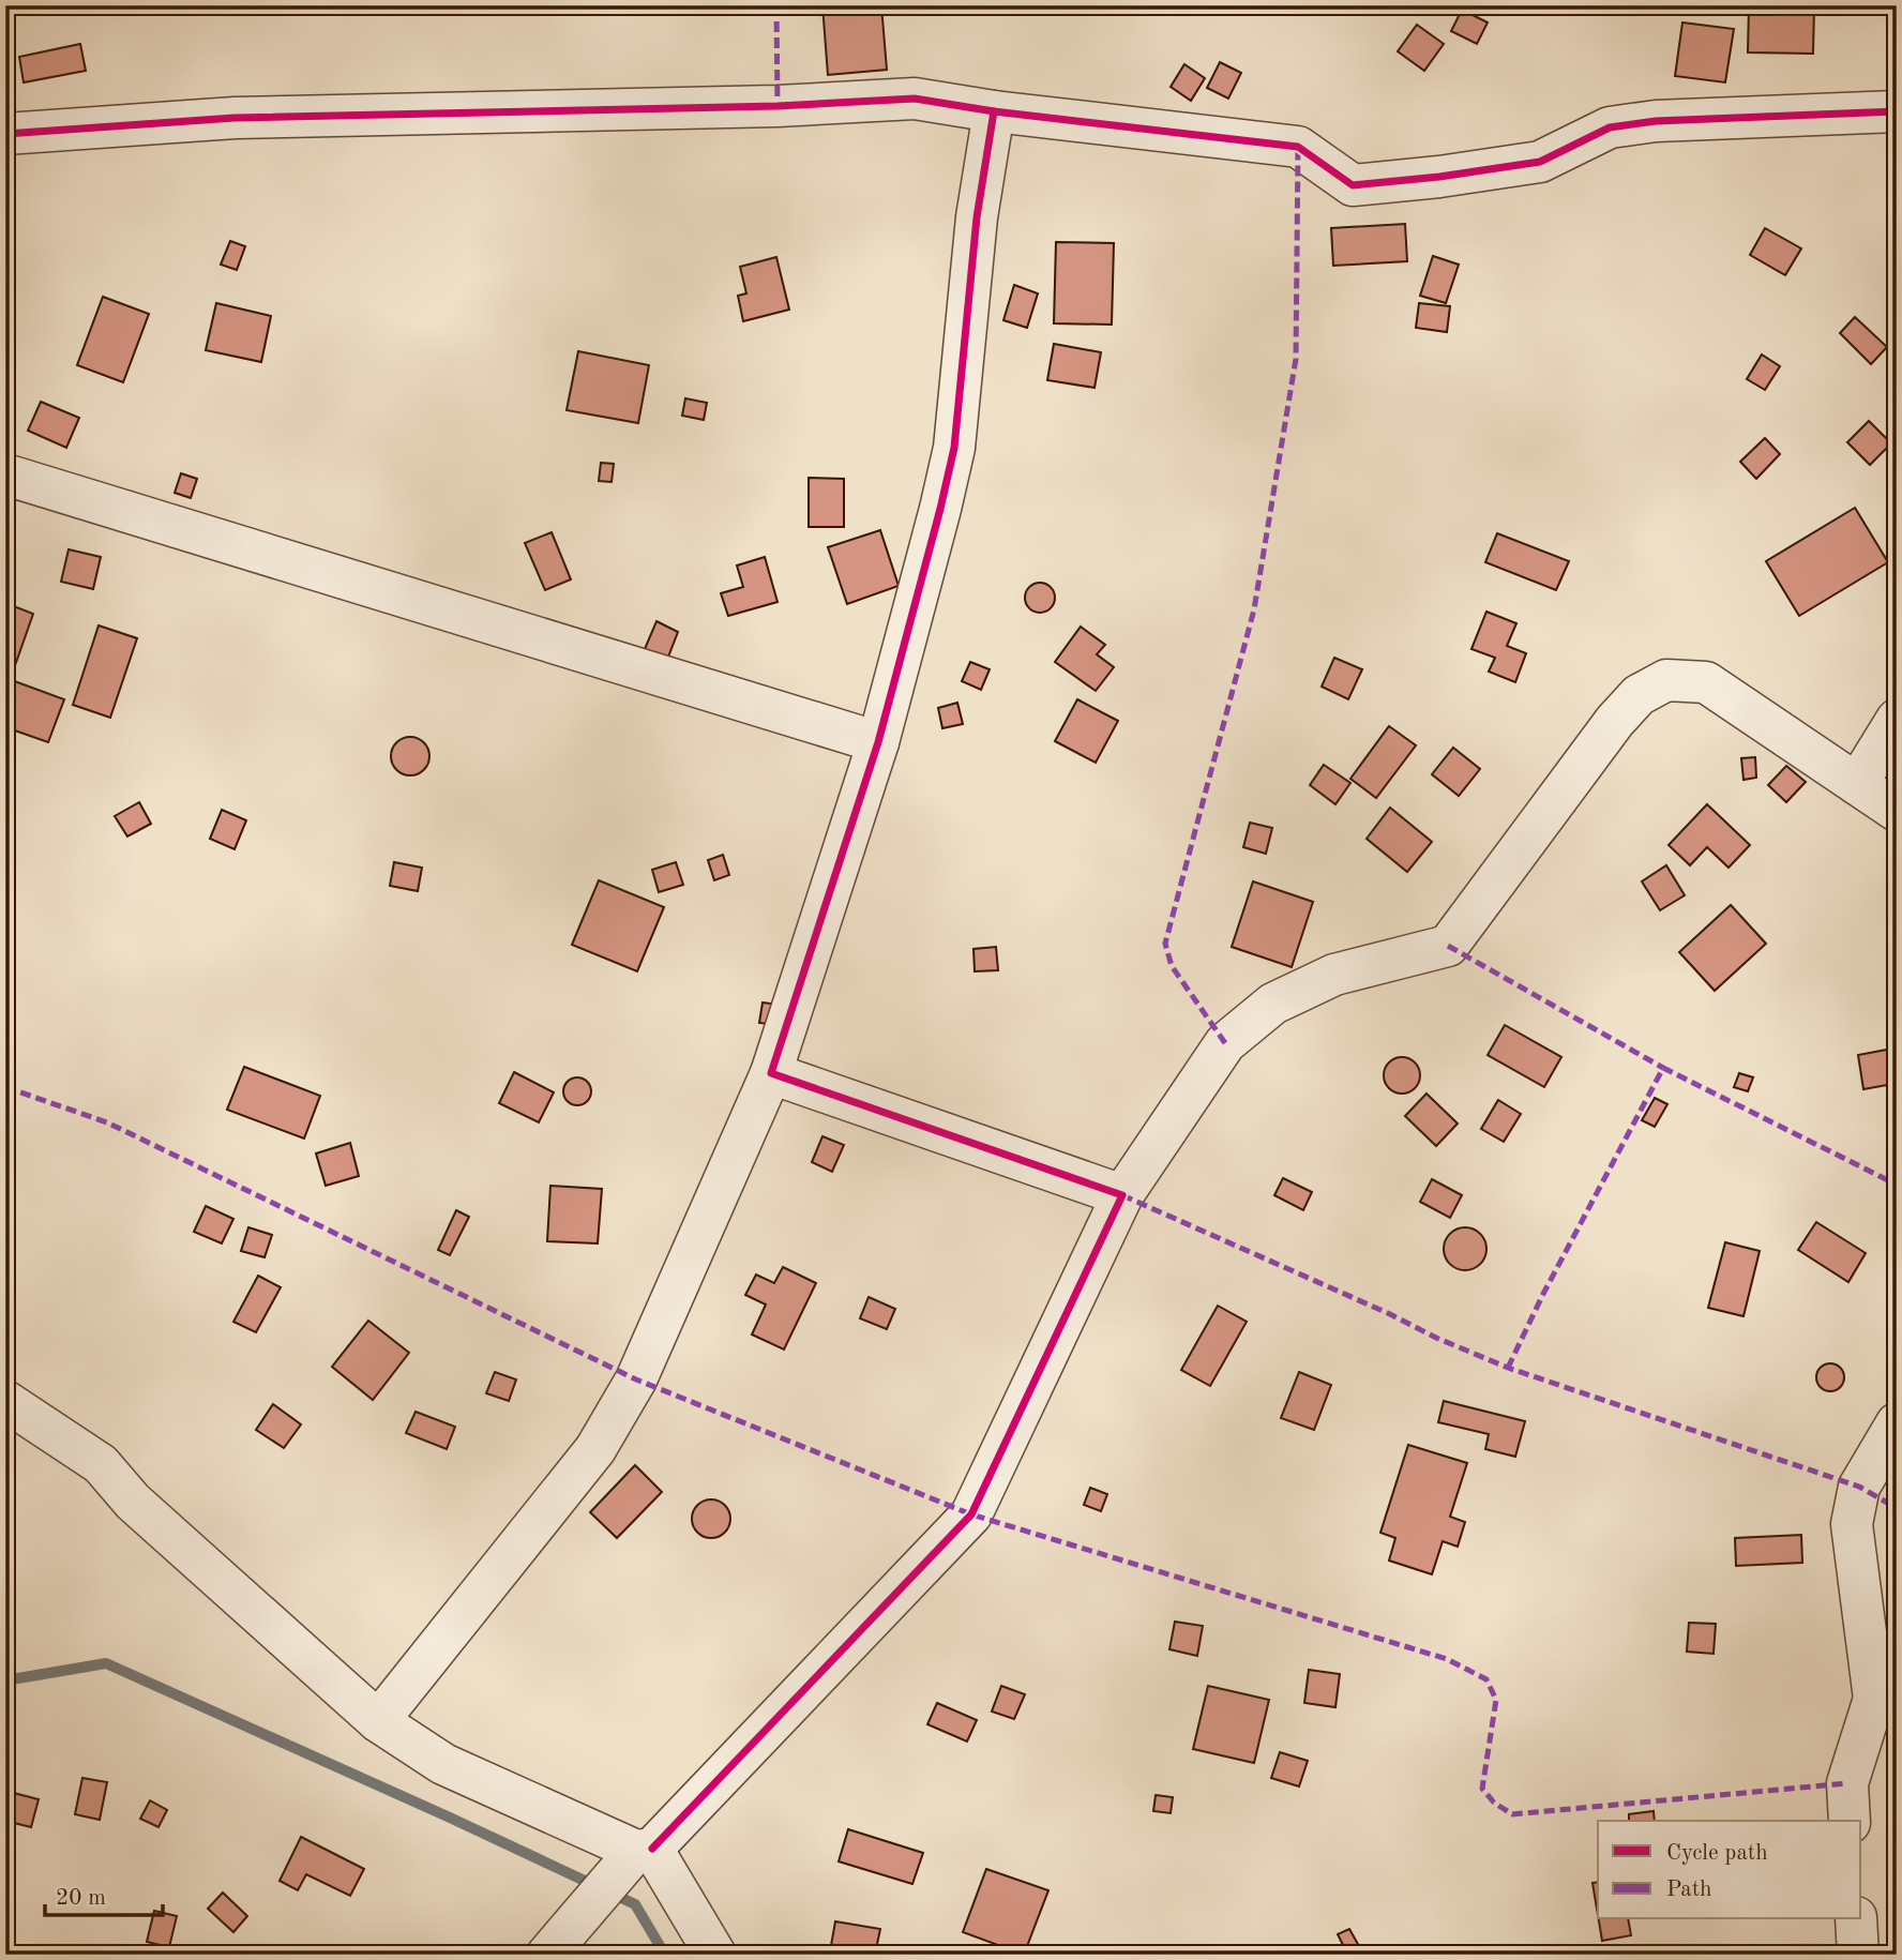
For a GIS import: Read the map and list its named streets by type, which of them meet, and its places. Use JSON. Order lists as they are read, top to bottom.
{
  "legend": ["Cycle path", "Path"],
  "scale_bar": "20 m"
}
